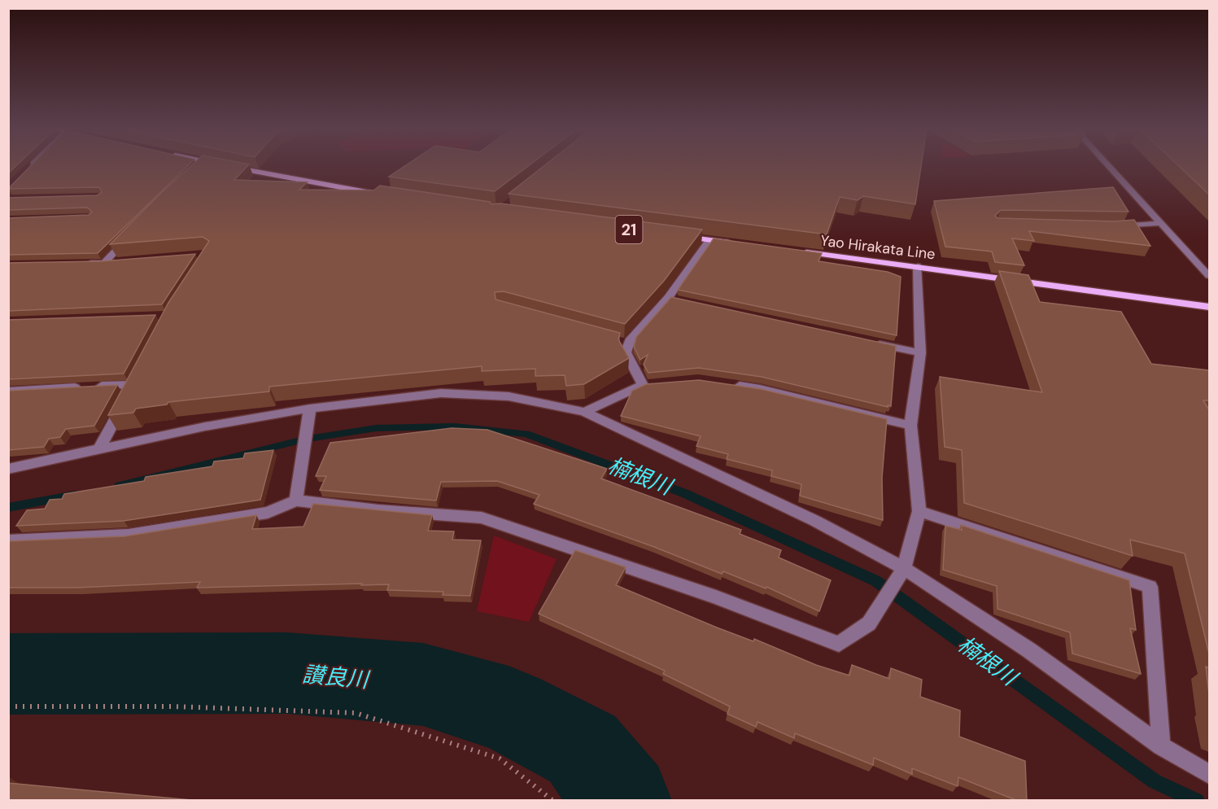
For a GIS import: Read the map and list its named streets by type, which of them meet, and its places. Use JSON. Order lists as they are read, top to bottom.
{
  "streets": {
    "main road": ["Yao Hirakata Line"]
  },
  "water": ["楠根川", "讃良川"]
}
